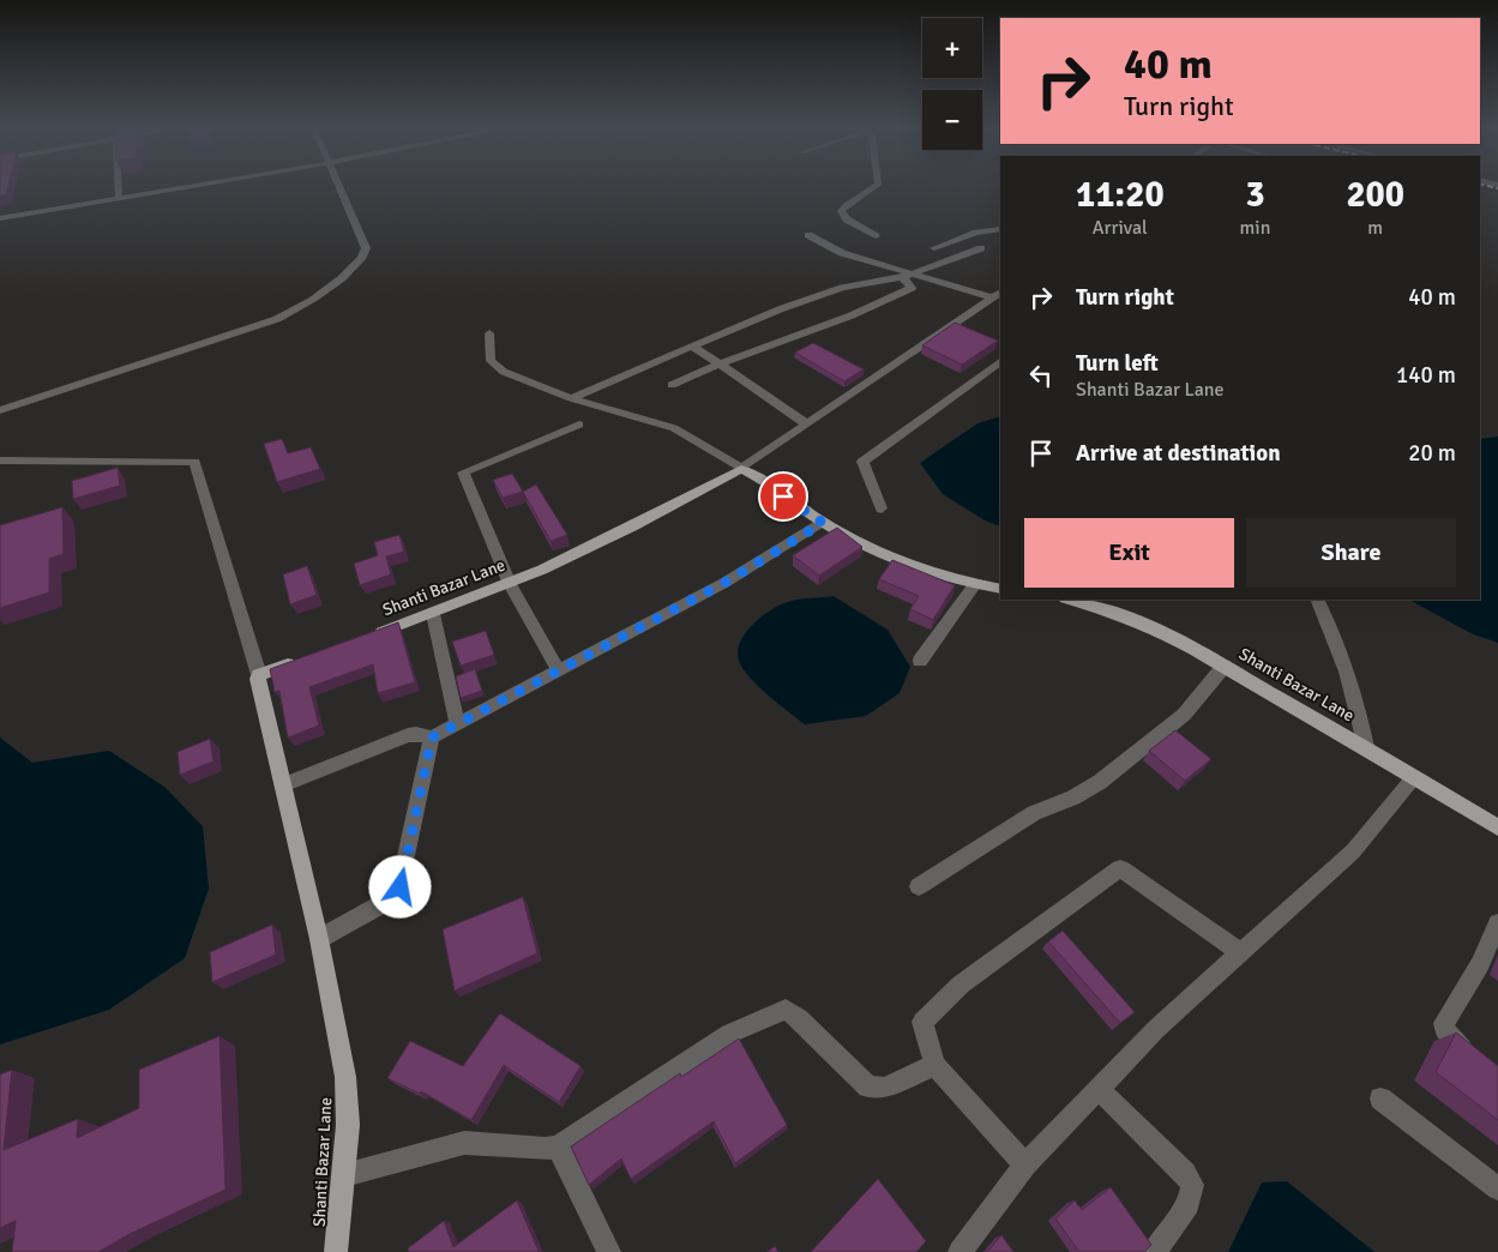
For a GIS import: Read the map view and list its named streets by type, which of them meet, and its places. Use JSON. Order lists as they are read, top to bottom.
{
  "streets": {
    "main road": ["Shanti Bazar Lane"]
  },
  "page": {
    "map_buttons": ["+", "−"],
    "turn": ["40 m", "Turn right"],
    "eta": [
      "11:20",
      "Arrival",
      "3",
      "min",
      "200",
      "m"
    ],
    "list": [
      {
        "name": "Turn right",
        "value": "40 m"
      },
      {
        "name": "Turn left",
        "note": "Shanti Bazar Lane",
        "value": "140 m"
      },
      {
        "name": "Arrive at destination",
        "value": "20 m"
      }
    ],
    "buttons": ["Exit", "Share"]
  }
}
